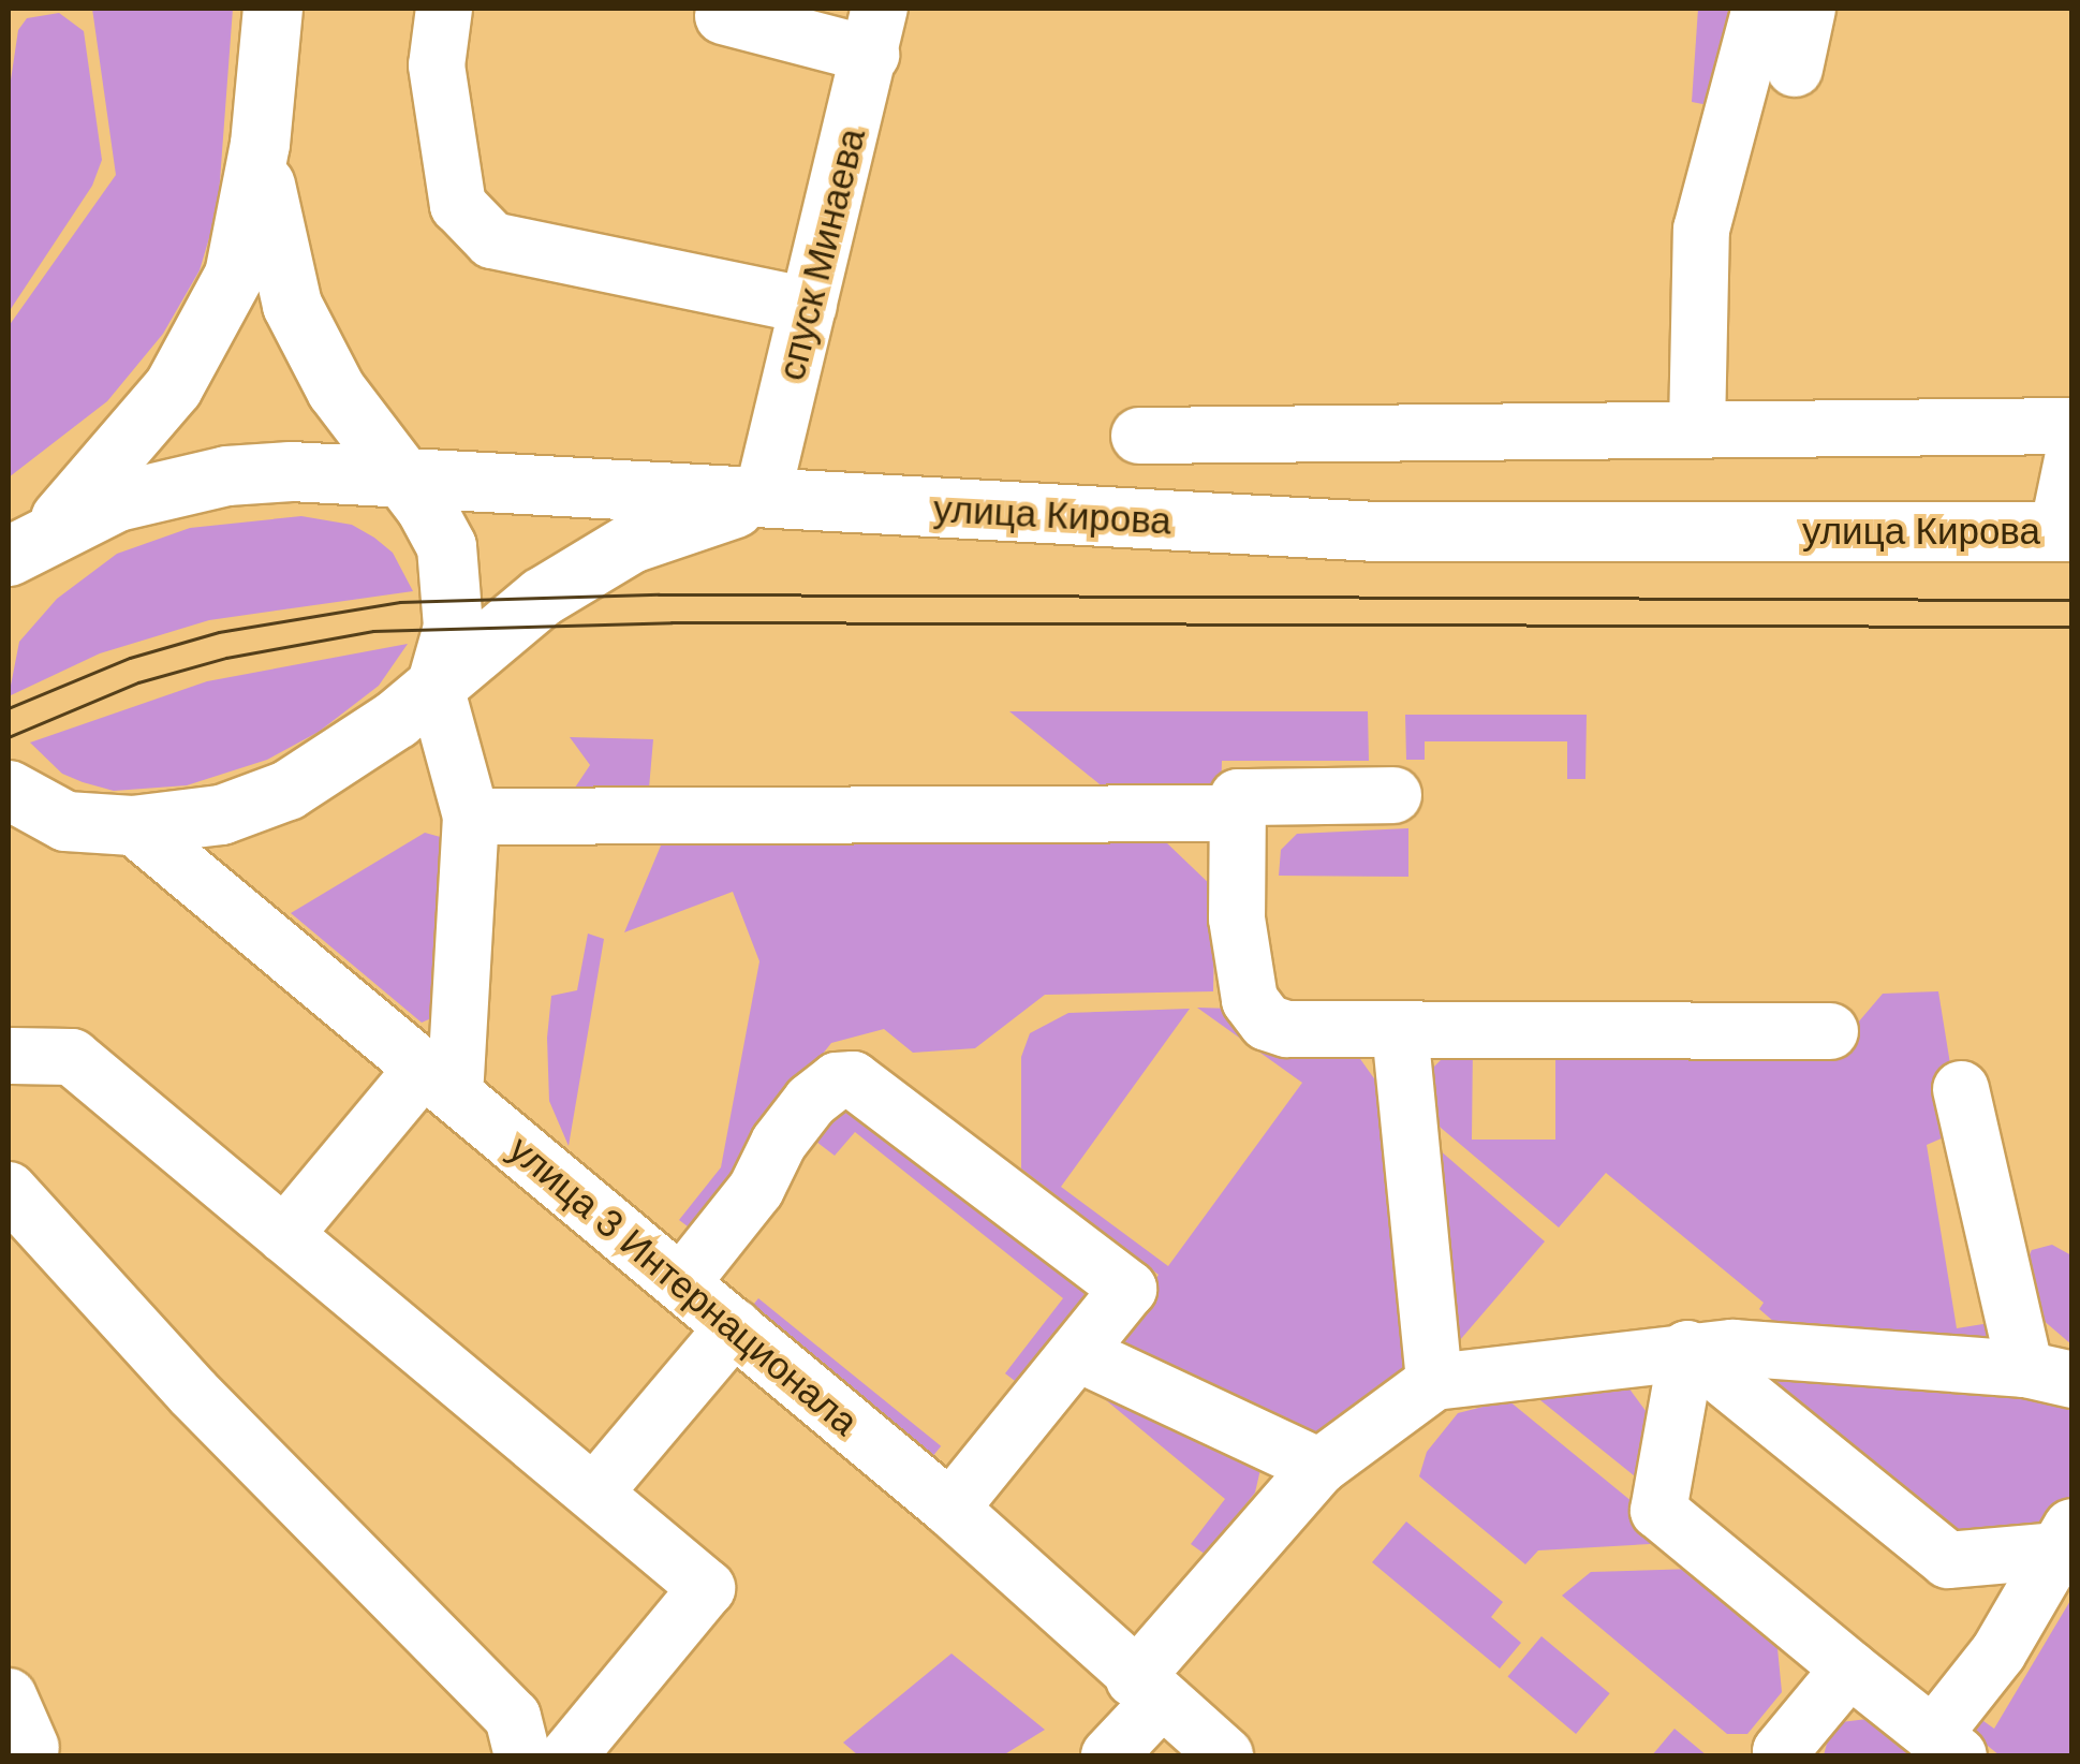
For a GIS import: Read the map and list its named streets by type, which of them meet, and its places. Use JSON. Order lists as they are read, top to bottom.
{
  "streets": {
    "main road": ["улица Кирова"],
    "street": ["спуск Минаева", "улица 3 Интернационала"]
  },
  "crossings": [
    ["спуск Минаева", "улица Кирова"]
  ]
}
